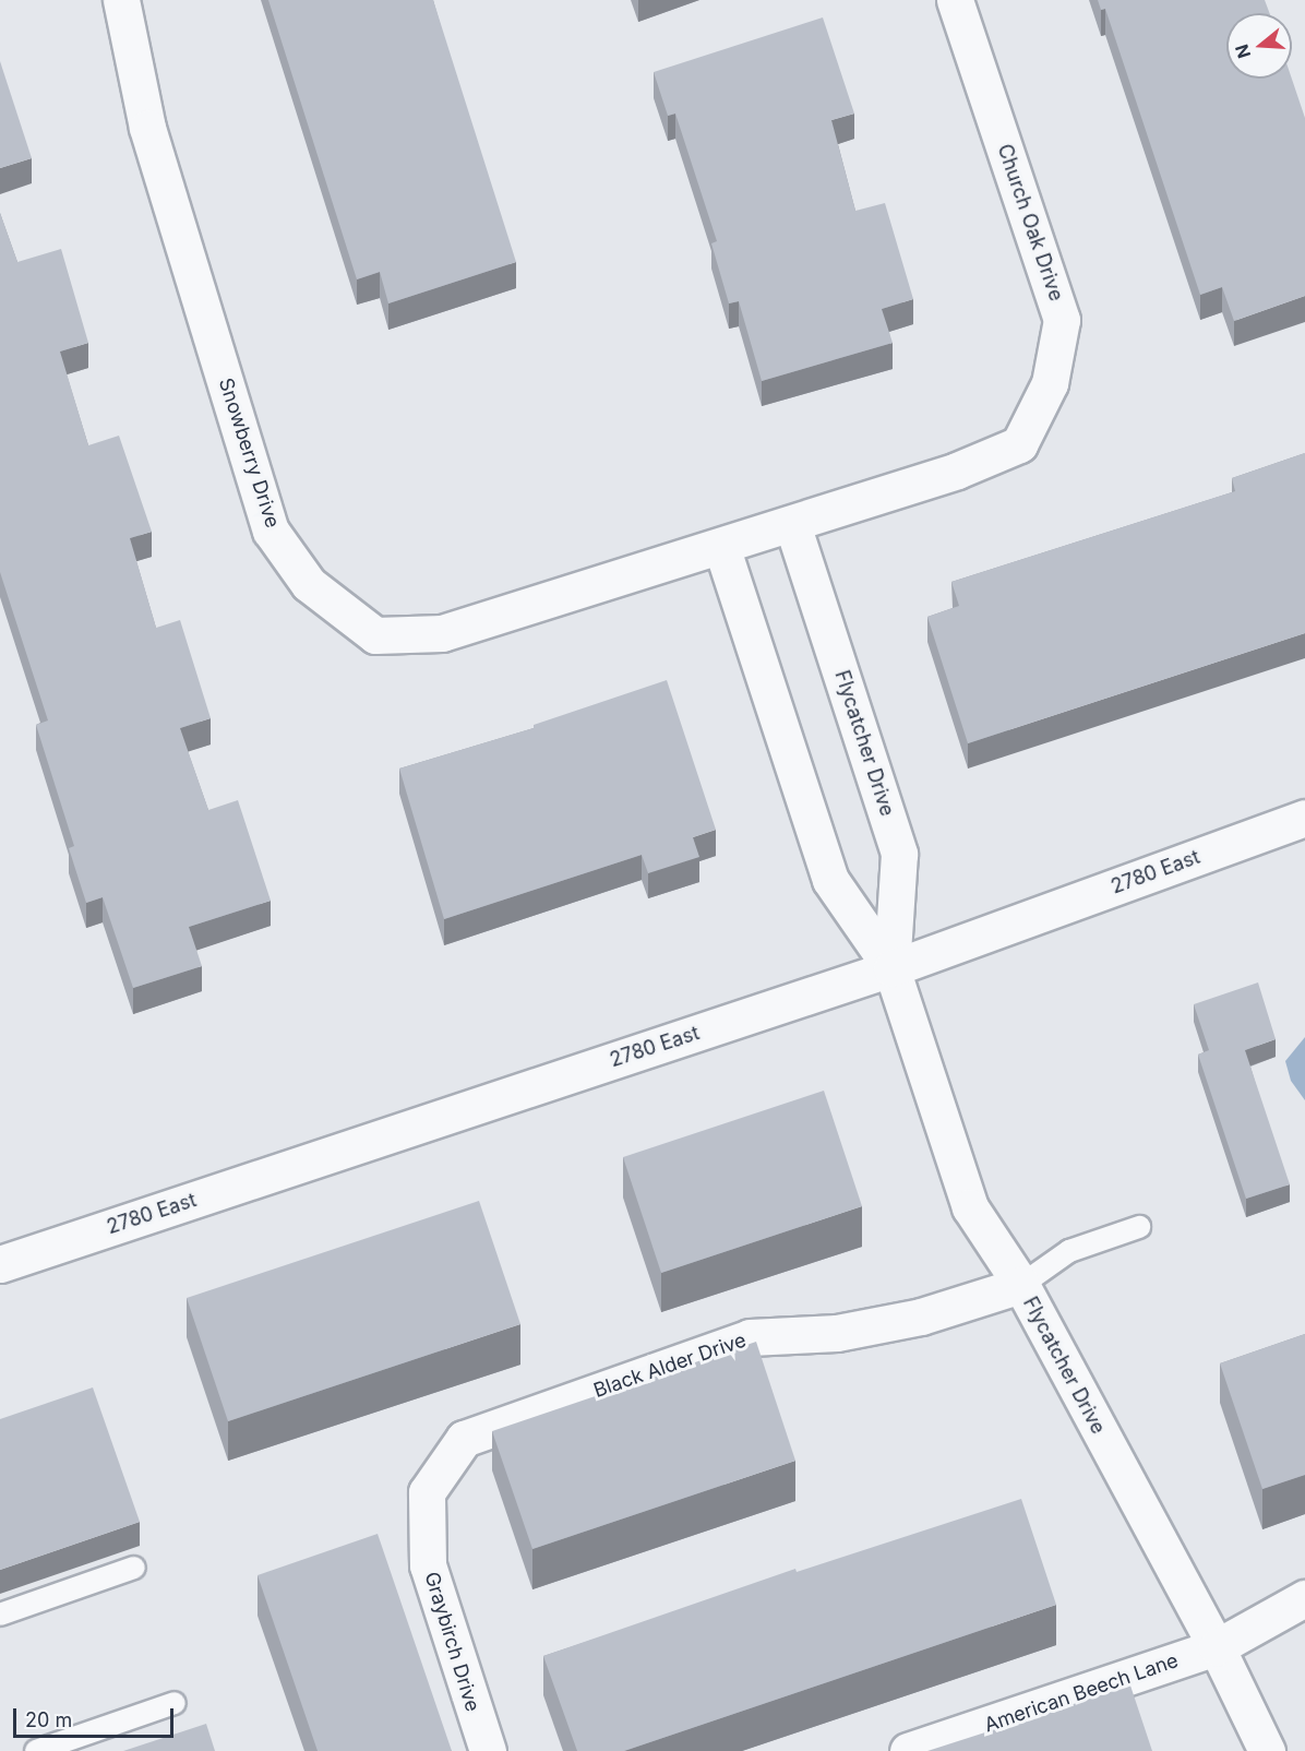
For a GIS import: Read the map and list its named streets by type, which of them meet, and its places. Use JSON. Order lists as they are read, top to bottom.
{
  "streets": {
    "street": [
      "Church Oak Drive",
      "Snowberry Drive",
      "Flycatcher Drive",
      "2780 East",
      "Black Alder Drive",
      "Graybirch Drive",
      "American Beech Lane"
    ]
  },
  "crossings": [
    ["Church Oak Drive", "Snowberry Drive"],
    ["Church Oak Drive", "Flycatcher Drive"],
    ["Snowberry Drive", "Flycatcher Drive"],
    ["Flycatcher Drive", "2780 East"],
    ["Flycatcher Drive", "Black Alder Drive"],
    ["Flycatcher Drive", "American Beech Lane"],
    ["Black Alder Drive", "Graybirch Drive"]
  ],
  "scale_bar": "20 m",
  "north": "left"
}
